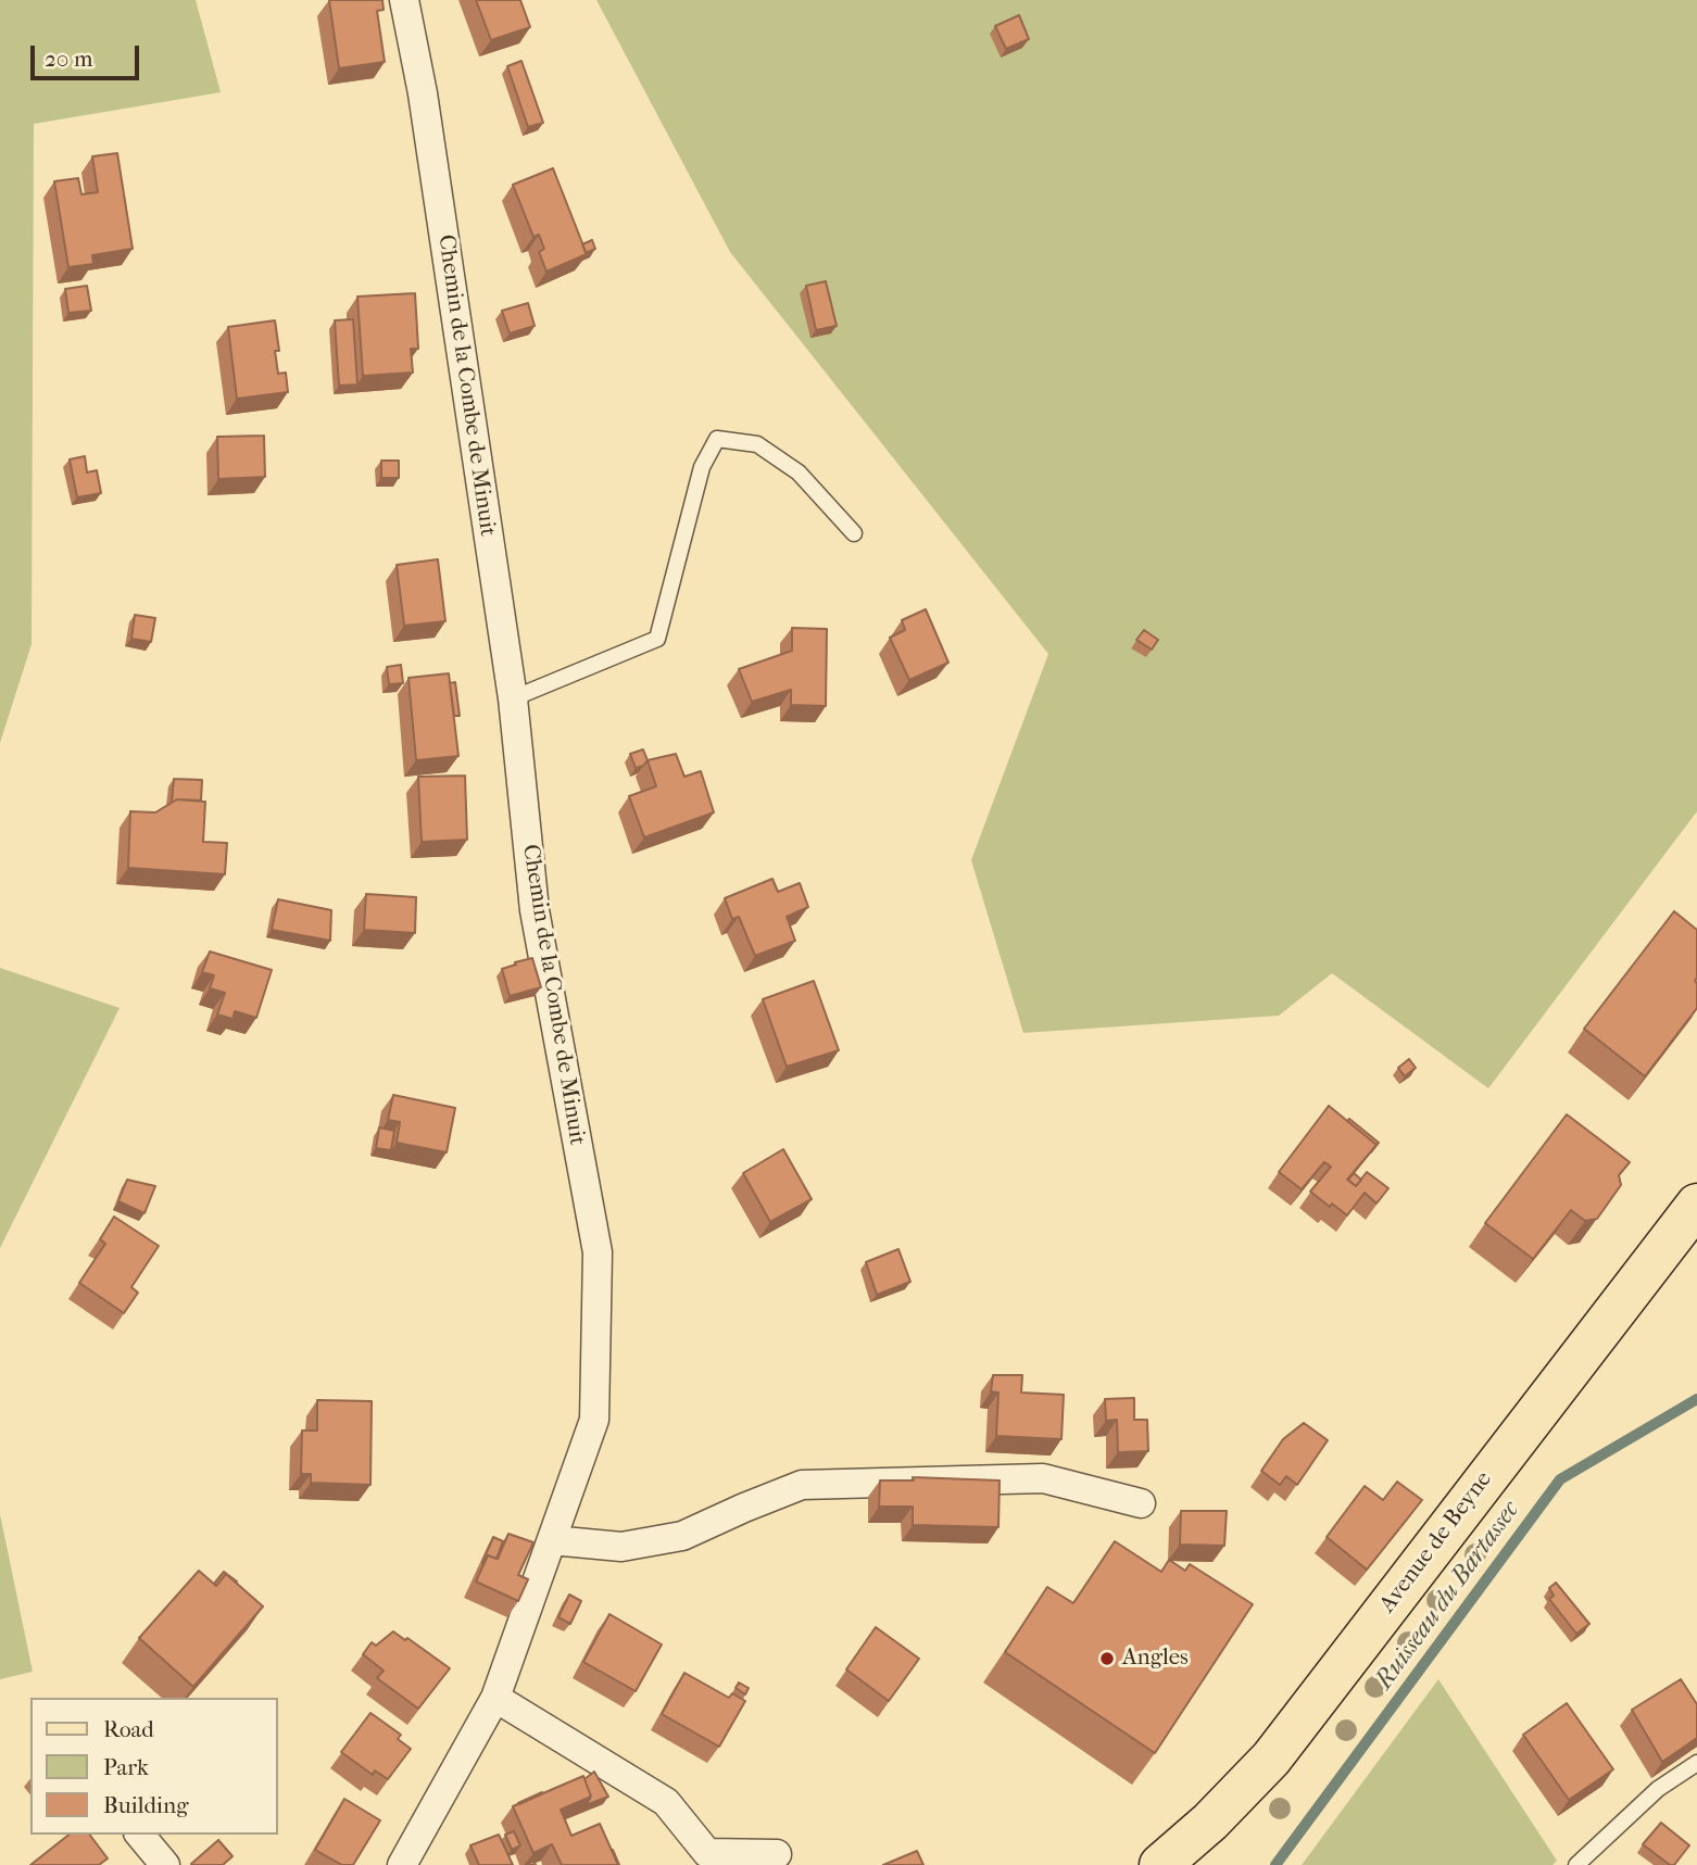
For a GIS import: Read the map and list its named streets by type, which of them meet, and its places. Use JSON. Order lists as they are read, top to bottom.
{
  "streets": {
    "main road": ["Avenue de Beyne"],
    "street": ["Chemin de la Combe de Minuit"]
  },
  "water": ["Ruisseau du Bartassec"],
  "places": ["Angles"],
  "legend": ["Road", "Park", "Building"],
  "scale_bar": "20 m"
}
